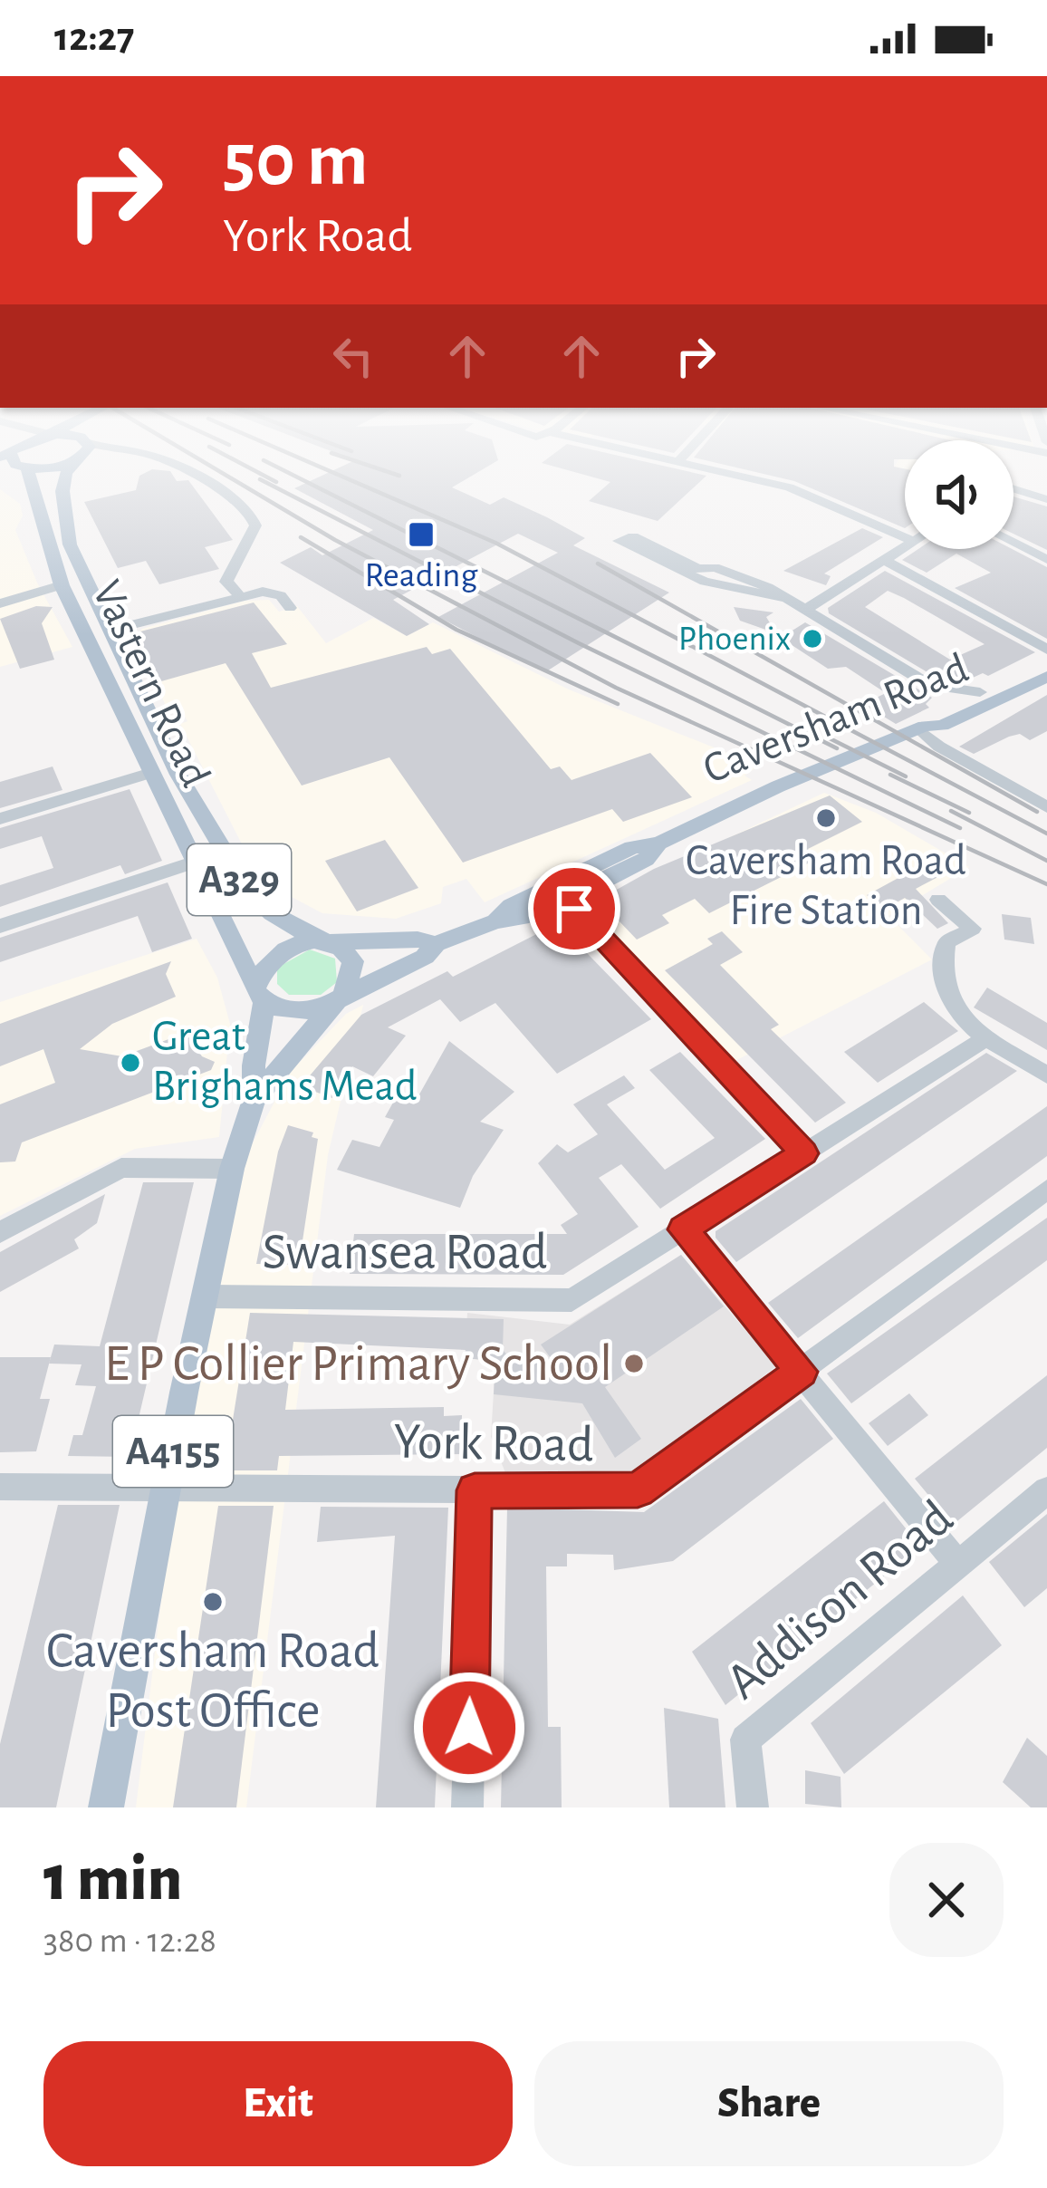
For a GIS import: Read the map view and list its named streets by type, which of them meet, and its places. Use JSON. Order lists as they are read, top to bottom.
{
  "streets": {
    "main road": [
      "Vastern Road",
      "Caversham Road",
      "A329",
      "A4155"
    ],
    "street": ["Swansea Road", "York Road", "Addison Road"]
  },
  "crossings": [
    ["Vastern Road", "Caversham Road"],
    ["Caversham Road", "A329"],
    ["Caversham Road", "Swansea Road"],
    ["Caversham Road", "York Road"]
  ],
  "places": {
    "transit": ["Reading"],
    "other": [
      "Phoenix",
      "Caversham Road Fire Station",
      "Great Brighams Mead",
      "E P Collier Primary School",
      "Caversham Road Post Office"
    ]
  },
  "page": {
    "status": "12:27",
    "turn": ["50 m", "York Road"],
    "heading": ["1 min", "380 m · 12:28"],
    "buttons": ["Exit", "Share"]
  }
}
